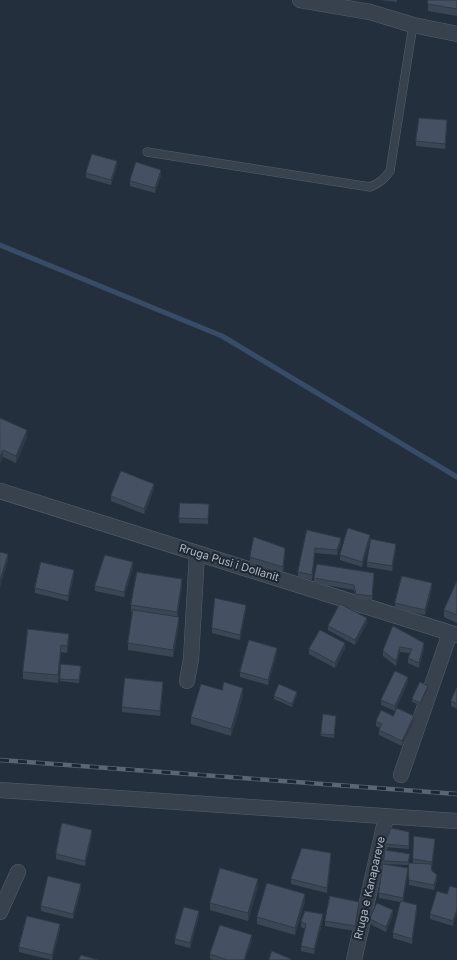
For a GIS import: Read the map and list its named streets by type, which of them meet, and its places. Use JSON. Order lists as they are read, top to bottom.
{
  "streets": {
    "street": ["Rruga Pusi i Dollanit", "Rruga e Kanapareve"]
  }
}
